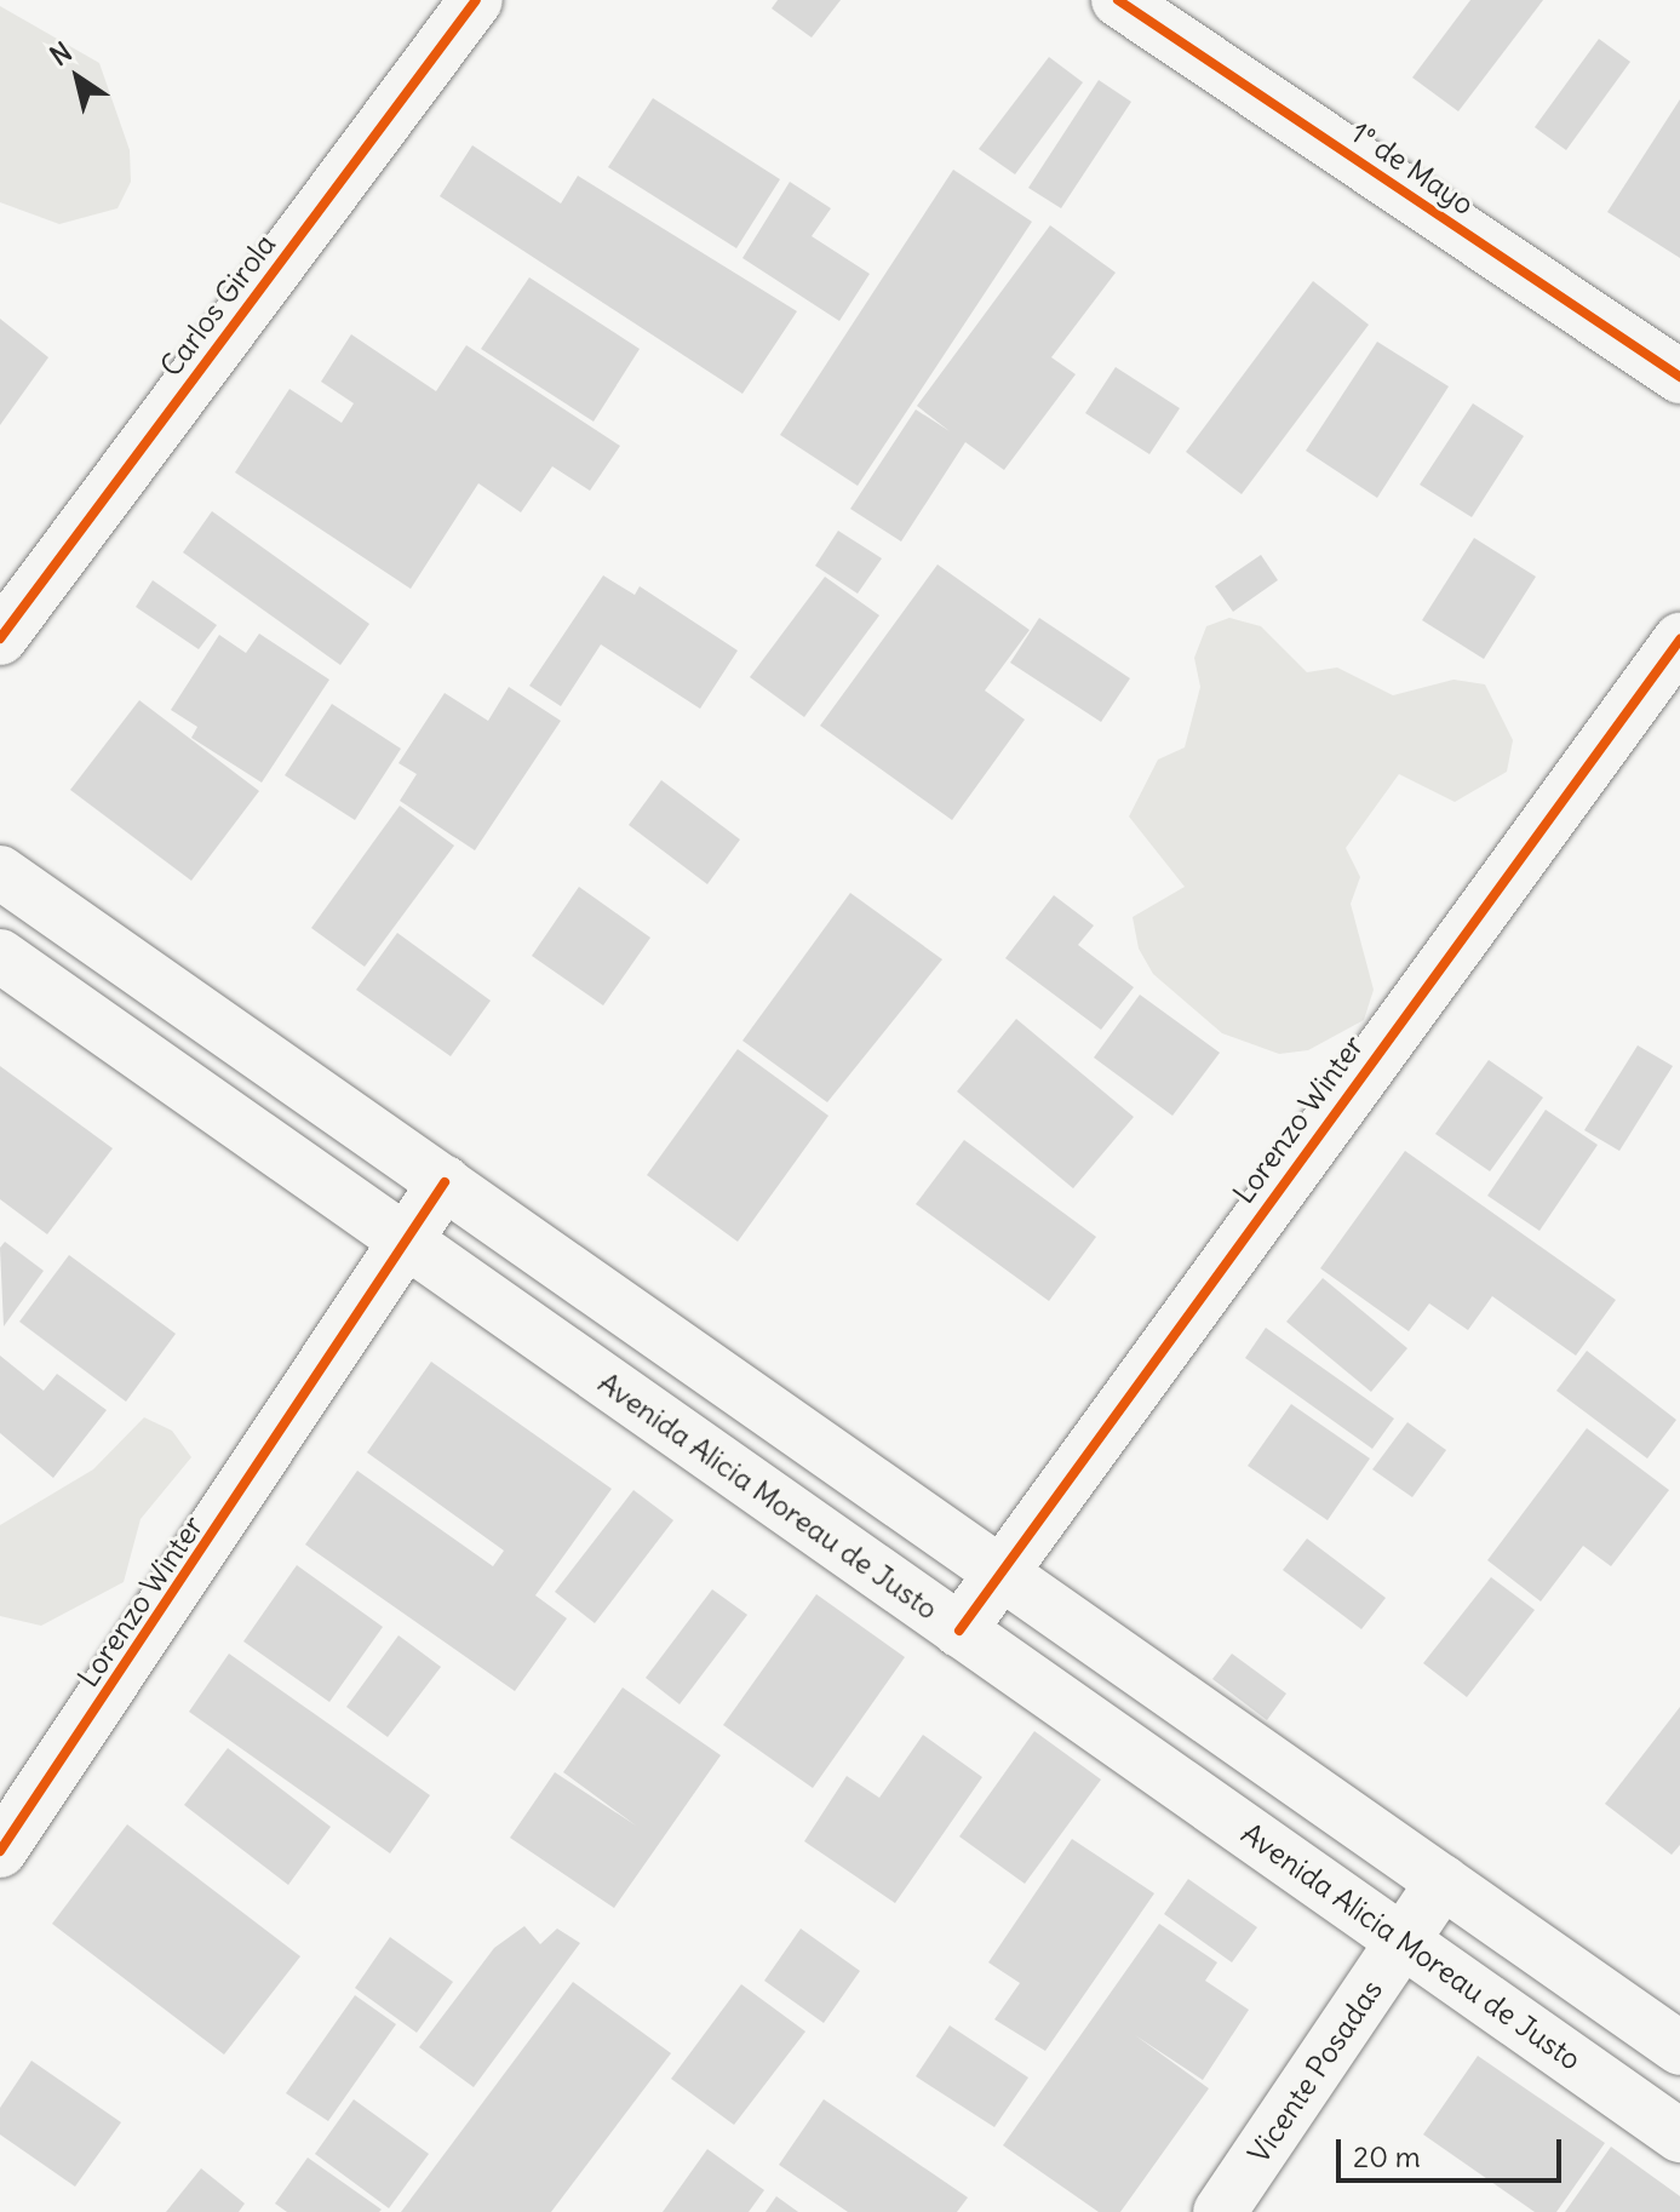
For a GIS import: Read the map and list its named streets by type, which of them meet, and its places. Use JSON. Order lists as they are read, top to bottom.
{
  "streets": {
    "main road": [
      "1° de Mayo",
      "Carlos Girola",
      "Lorenzo Winter",
      "Avenida Alicia Moreau de Justo",
      "Vicente Posadas"
    ]
  },
  "crossings": [
    ["Lorenzo Winter", "Avenida Alicia Moreau de Justo"],
    ["Avenida Alicia Moreau de Justo", "Vicente Posadas"]
  ],
  "scale_bar": "20 m",
  "north": "top left"
}
